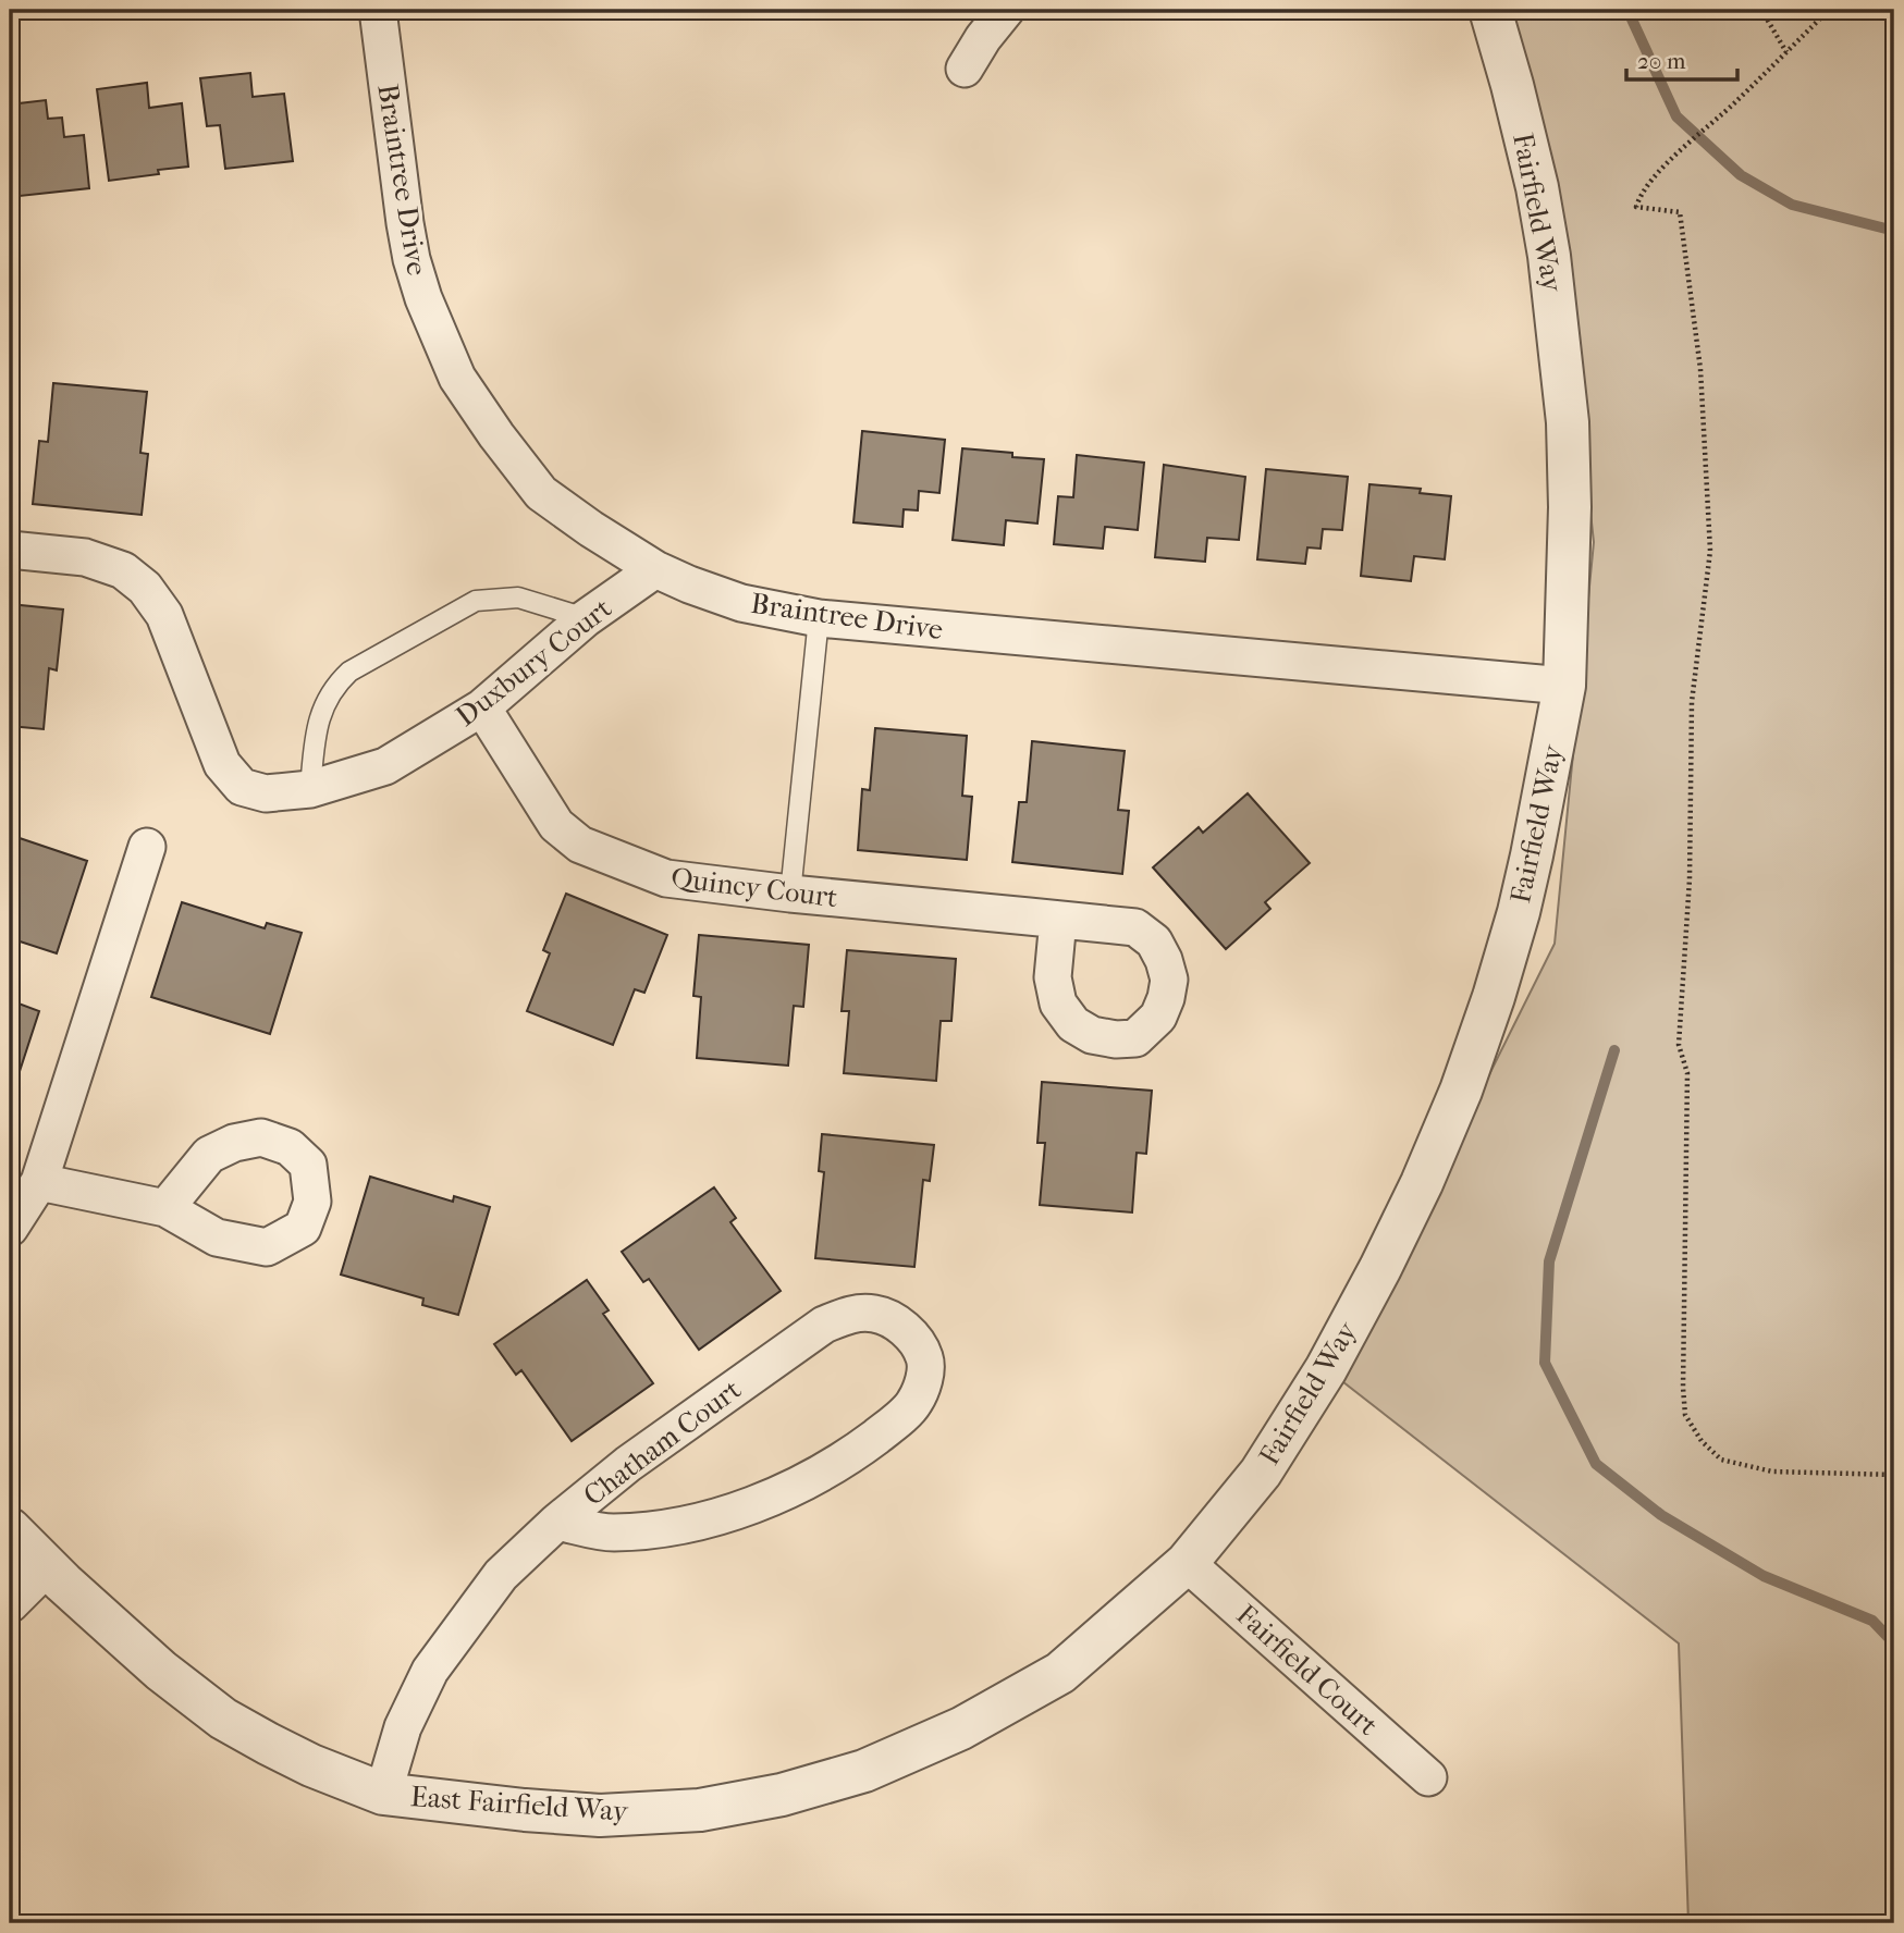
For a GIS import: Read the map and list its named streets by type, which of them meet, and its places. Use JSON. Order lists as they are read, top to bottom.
{
  "streets": {
    "street": [
      "Braintree Drive",
      "Fairfield Way",
      "Duxbury Court",
      "Quincy Court",
      "Chatham Court",
      "Fairfield Court",
      "East Fairfield Way"
    ]
  },
  "crossings": [
    ["Braintree Drive", "Fairfield Way"],
    ["Braintree Drive", "Duxbury Court"],
    ["Fairfield Way", "Fairfield Court"],
    ["Fairfield Way", "East Fairfield Way"],
    ["Duxbury Court", "Quincy Court"],
    ["Chatham Court", "East Fairfield Way"],
    ["Fairfield Court", "East Fairfield Way"]
  ],
  "scale_bar": "20 m"
}
